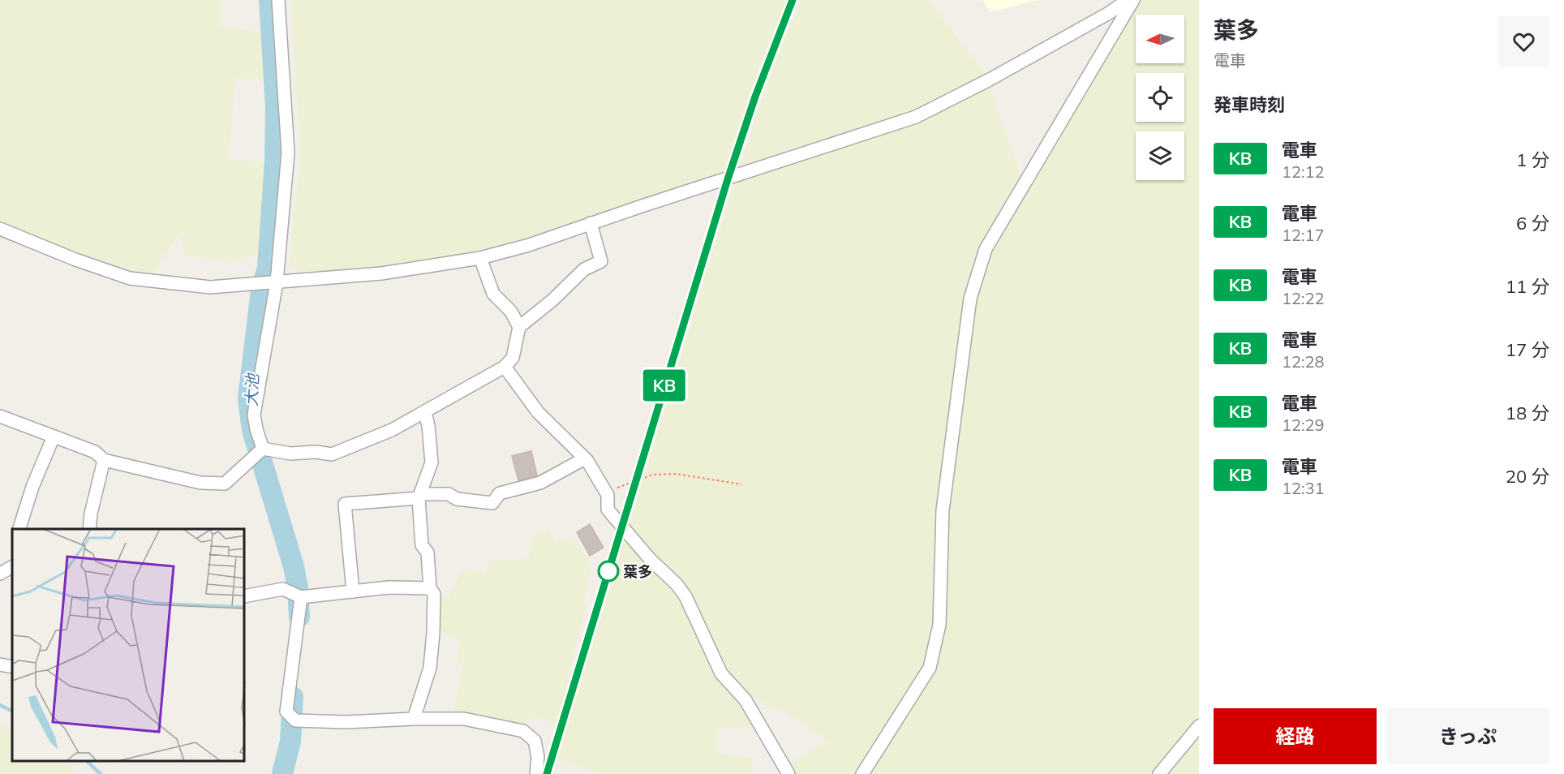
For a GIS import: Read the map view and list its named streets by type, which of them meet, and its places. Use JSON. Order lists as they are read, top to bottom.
{
  "water": ["大池"],
  "places": ["葉多"],
  "north": "left",
  "page": {
    "on_map": "KB",
    "heading": [
      ["葉多", "電車"],
      "発車時刻"
    ],
    "list": [
      {
        "mark": "KB",
        "name": "電車",
        "note": "12:12",
        "value": "1 分"
      },
      {
        "mark": "KB",
        "name": "電車",
        "note": "12:17",
        "value": "6 分"
      },
      {
        "mark": "KB",
        "name": "電車",
        "note": "12:22",
        "value": "11 分"
      },
      {
        "mark": "KB",
        "name": "電車",
        "note": "12:28",
        "value": "17 分"
      },
      {
        "mark": "KB",
        "name": "電車",
        "note": "12:29",
        "value": "18 分"
      },
      {
        "mark": "KB",
        "name": "電車",
        "note": "12:31",
        "value": "20 分"
      }
    ],
    "buttons": ["経路", "きっぷ"]
  }
}
